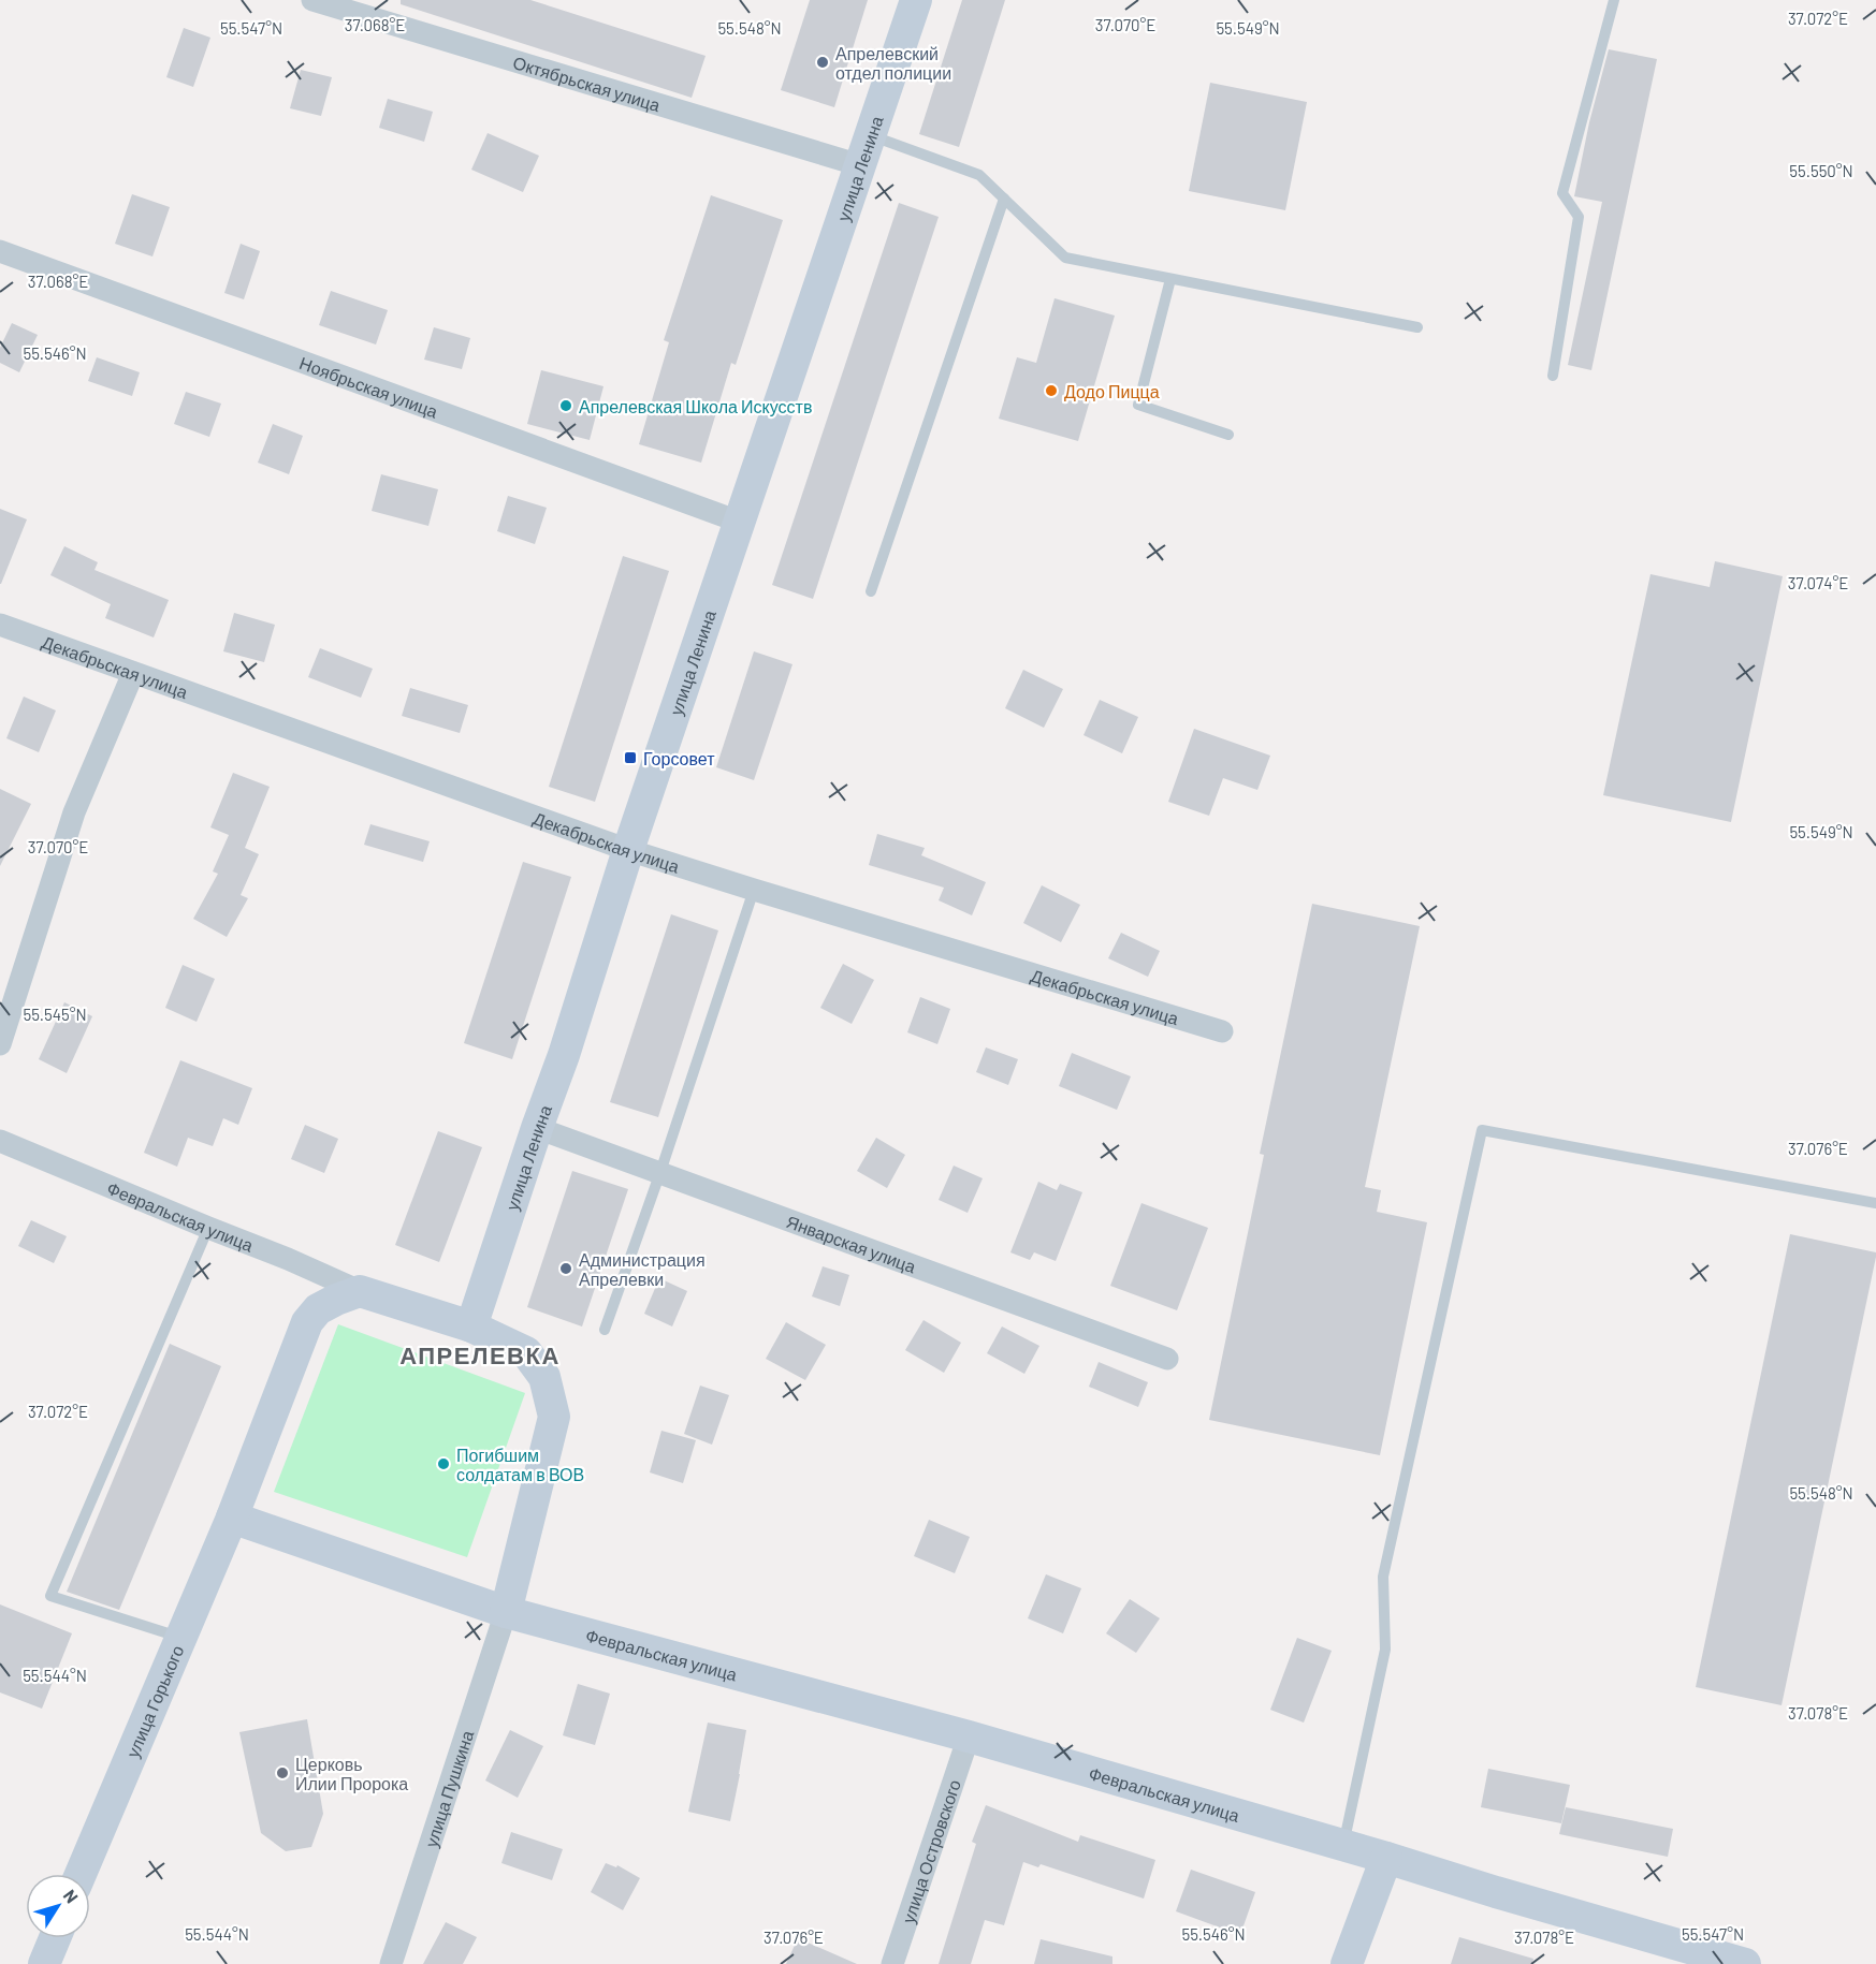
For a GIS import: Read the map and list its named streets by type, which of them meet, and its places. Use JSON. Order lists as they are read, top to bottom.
{
  "streets": {
    "main road": ["улица Ленина", "Февральская улица", "улица Горького"],
    "street": [
      "Октябрьская улица",
      "Ноябрьская улица",
      "Декабрьская улица",
      "Январская улица",
      "улица Пушкина",
      "улица Островского"
    ]
  },
  "crossings": [
    ["Октябрьская улица", "улица Ленина"],
    ["улица Ленина", "Ноябрьская улица"],
    ["улица Ленина", "Декабрьская улица"],
    ["улица Ленина", "Январская улица"],
    ["Февральская улица", "улица Горького"],
    ["Февральская улица", "улица Пушкина"],
    ["Февральская улица", "улица Островского"]
  ],
  "districts": ["АПРЕЛЕВКА"],
  "places": {
    "other": [
      "Апрелевский отдел полиции",
      "Додо Пицца",
      "Апрелевская Школа Искусств",
      "Администрация Апрелевки",
      "Погибшим солдатам в ВОВ",
      "Церковь Илии Пророка"
    ],
    "transit": ["Горсовет"]
  },
  "north": "top right",
  "coordinates": [
    "37.072°E",
    "37.068°E",
    "37.070°E",
    "55.547°N",
    "55.548°N",
    "55.549°N",
    "55.550°N",
    "55.546°N",
    "37.074°E",
    "55.545°N",
    "37.076°E",
    "55.544°N",
    "37.078°E"
  ]
}
